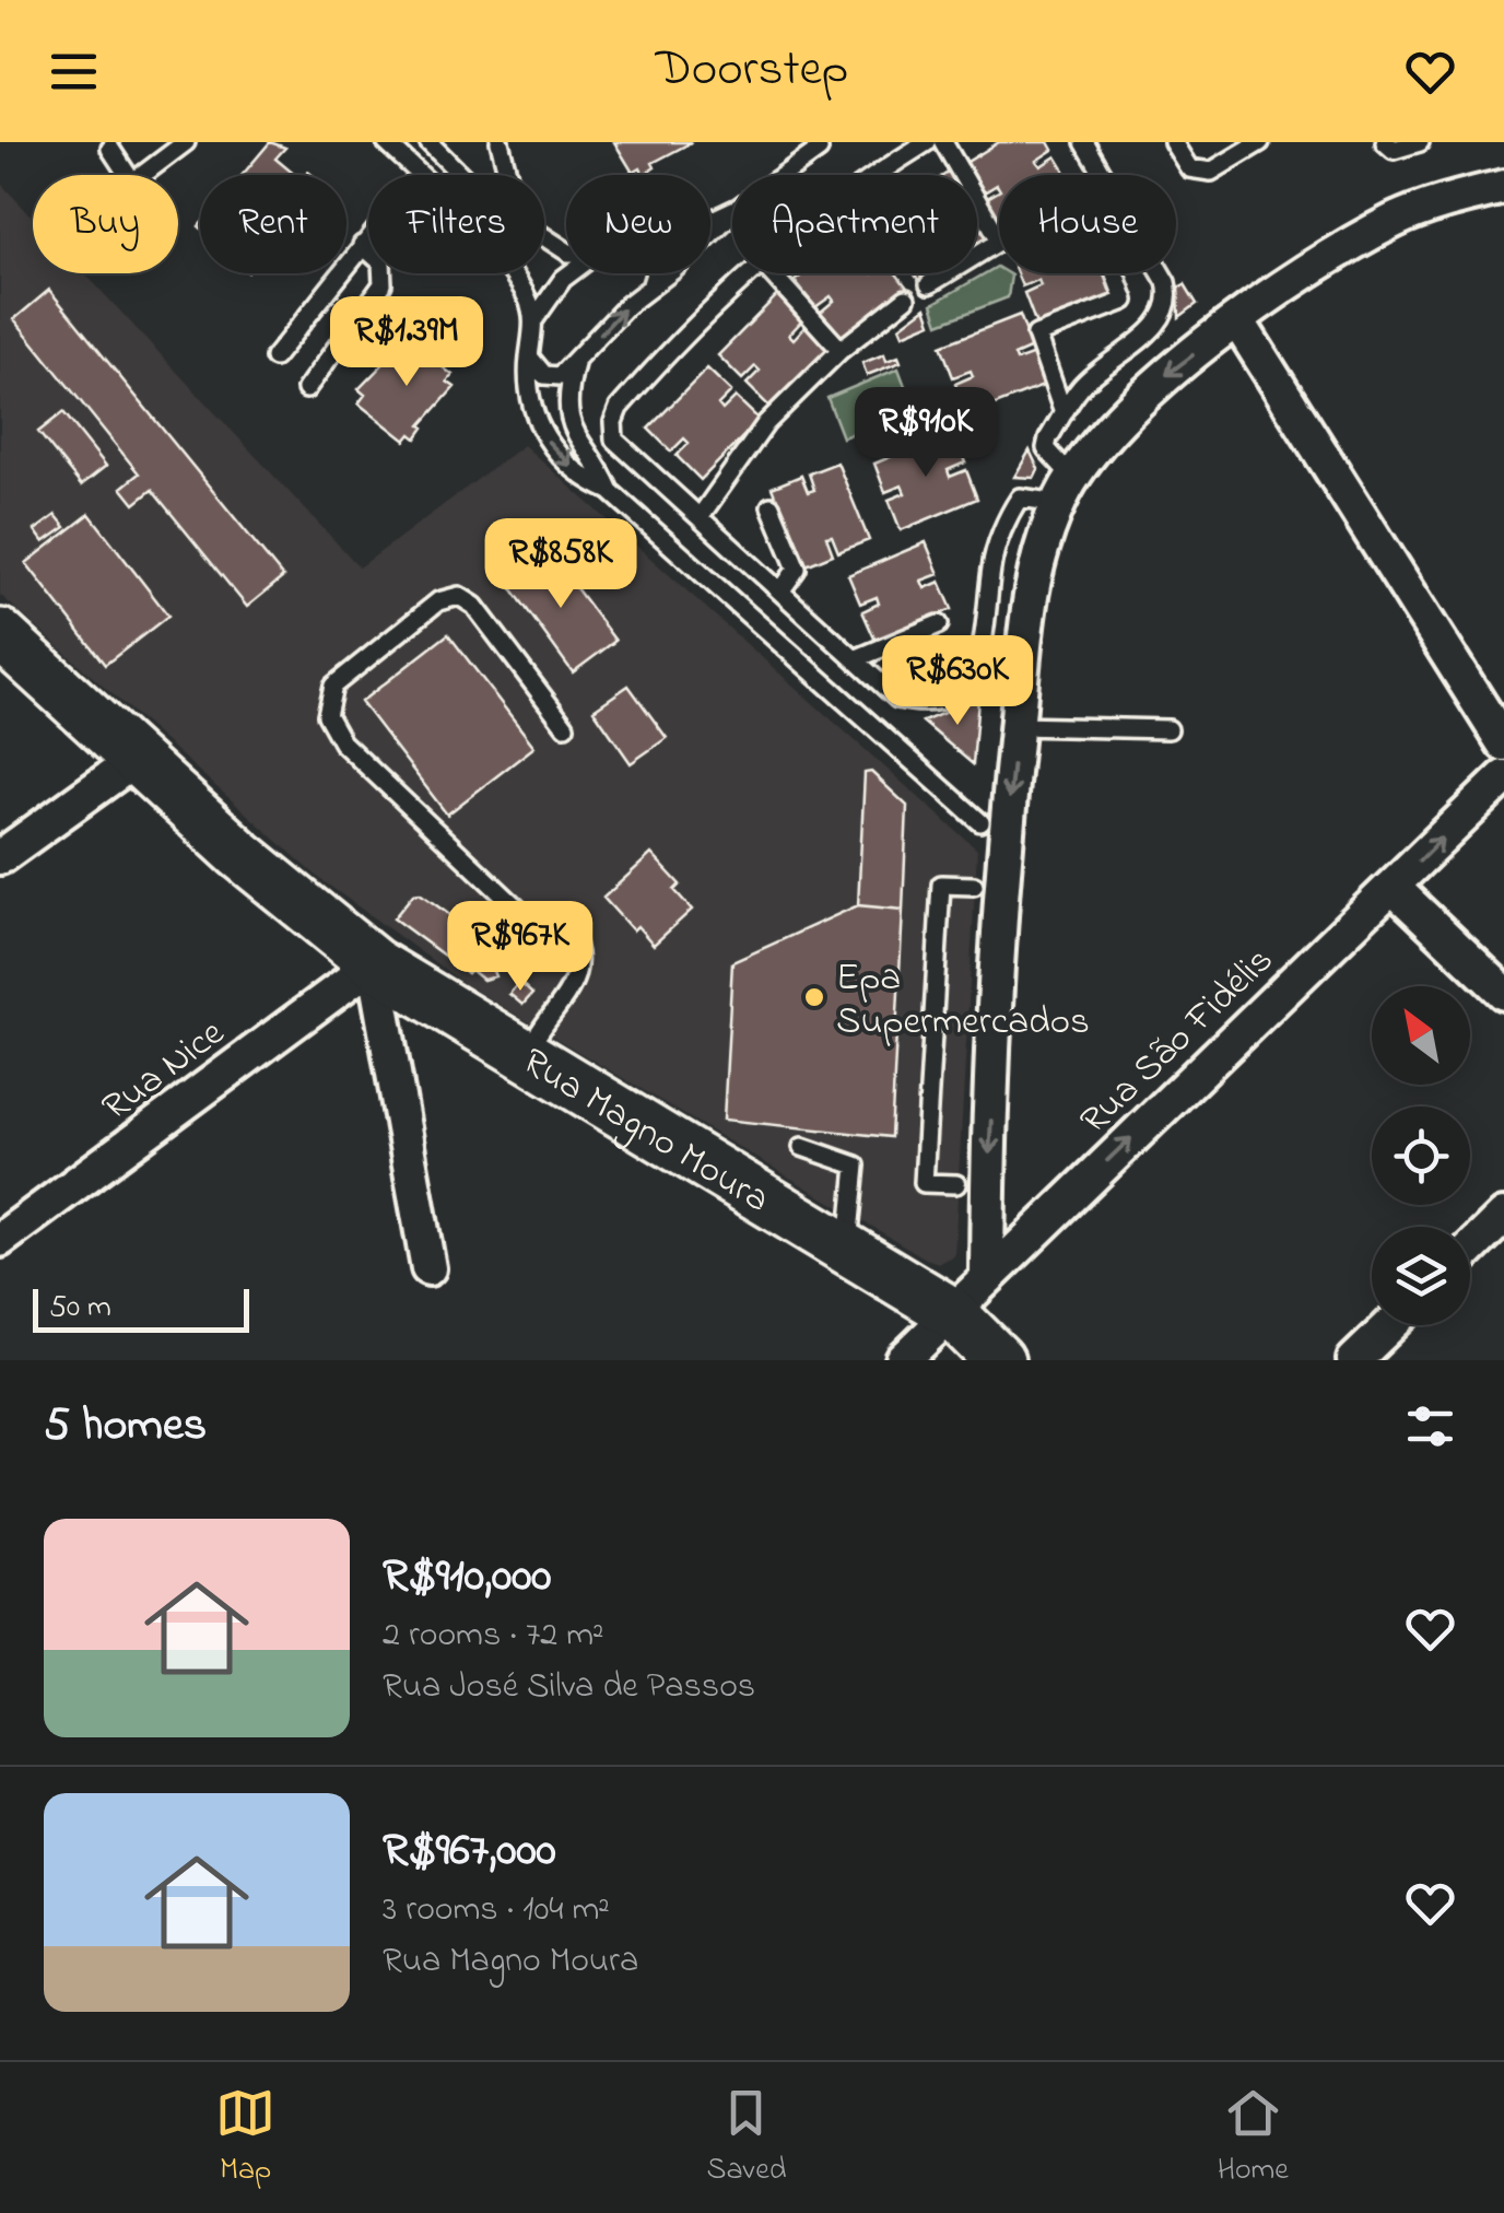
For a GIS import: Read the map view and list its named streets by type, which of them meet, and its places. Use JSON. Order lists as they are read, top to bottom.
{
  "streets": {
    "street": ["Rua São Fidélis", "Rua Nice", "Rua Magno Moura"]
  },
  "crossings": [
    ["Rua São Fidélis", "Rua Magno Moura"],
    ["Rua Nice", "Rua Magno Moura"]
  ],
  "one_way": ["Rua São Fidélis"],
  "places": ["Epa Supermercados"],
  "scale_bar": "50 m",
  "north": "top left",
  "page": {
    "header": "Doorstep",
    "chip": [
      "Buy",
      "Rent",
      "Filters",
      "New",
      "Apartment",
      "House"
    ],
    "price": [
      "R$1.39M",
      "R$910K",
      "R$858K",
      "R$630K",
      "R$967K"
    ],
    "scale": "50 m",
    "heading": "5 homes",
    "list": [
      {
        "name": "R$910,000",
        "note": "2 rooms · 72 m² · Rua José Silva de Passos"
      },
      {
        "name": "R$967,000",
        "note": "3 rooms · 104 m² · Rua Magno Moura"
      }
    ],
    "tabs": ["Map", "Saved", "Home"]
  }
}
